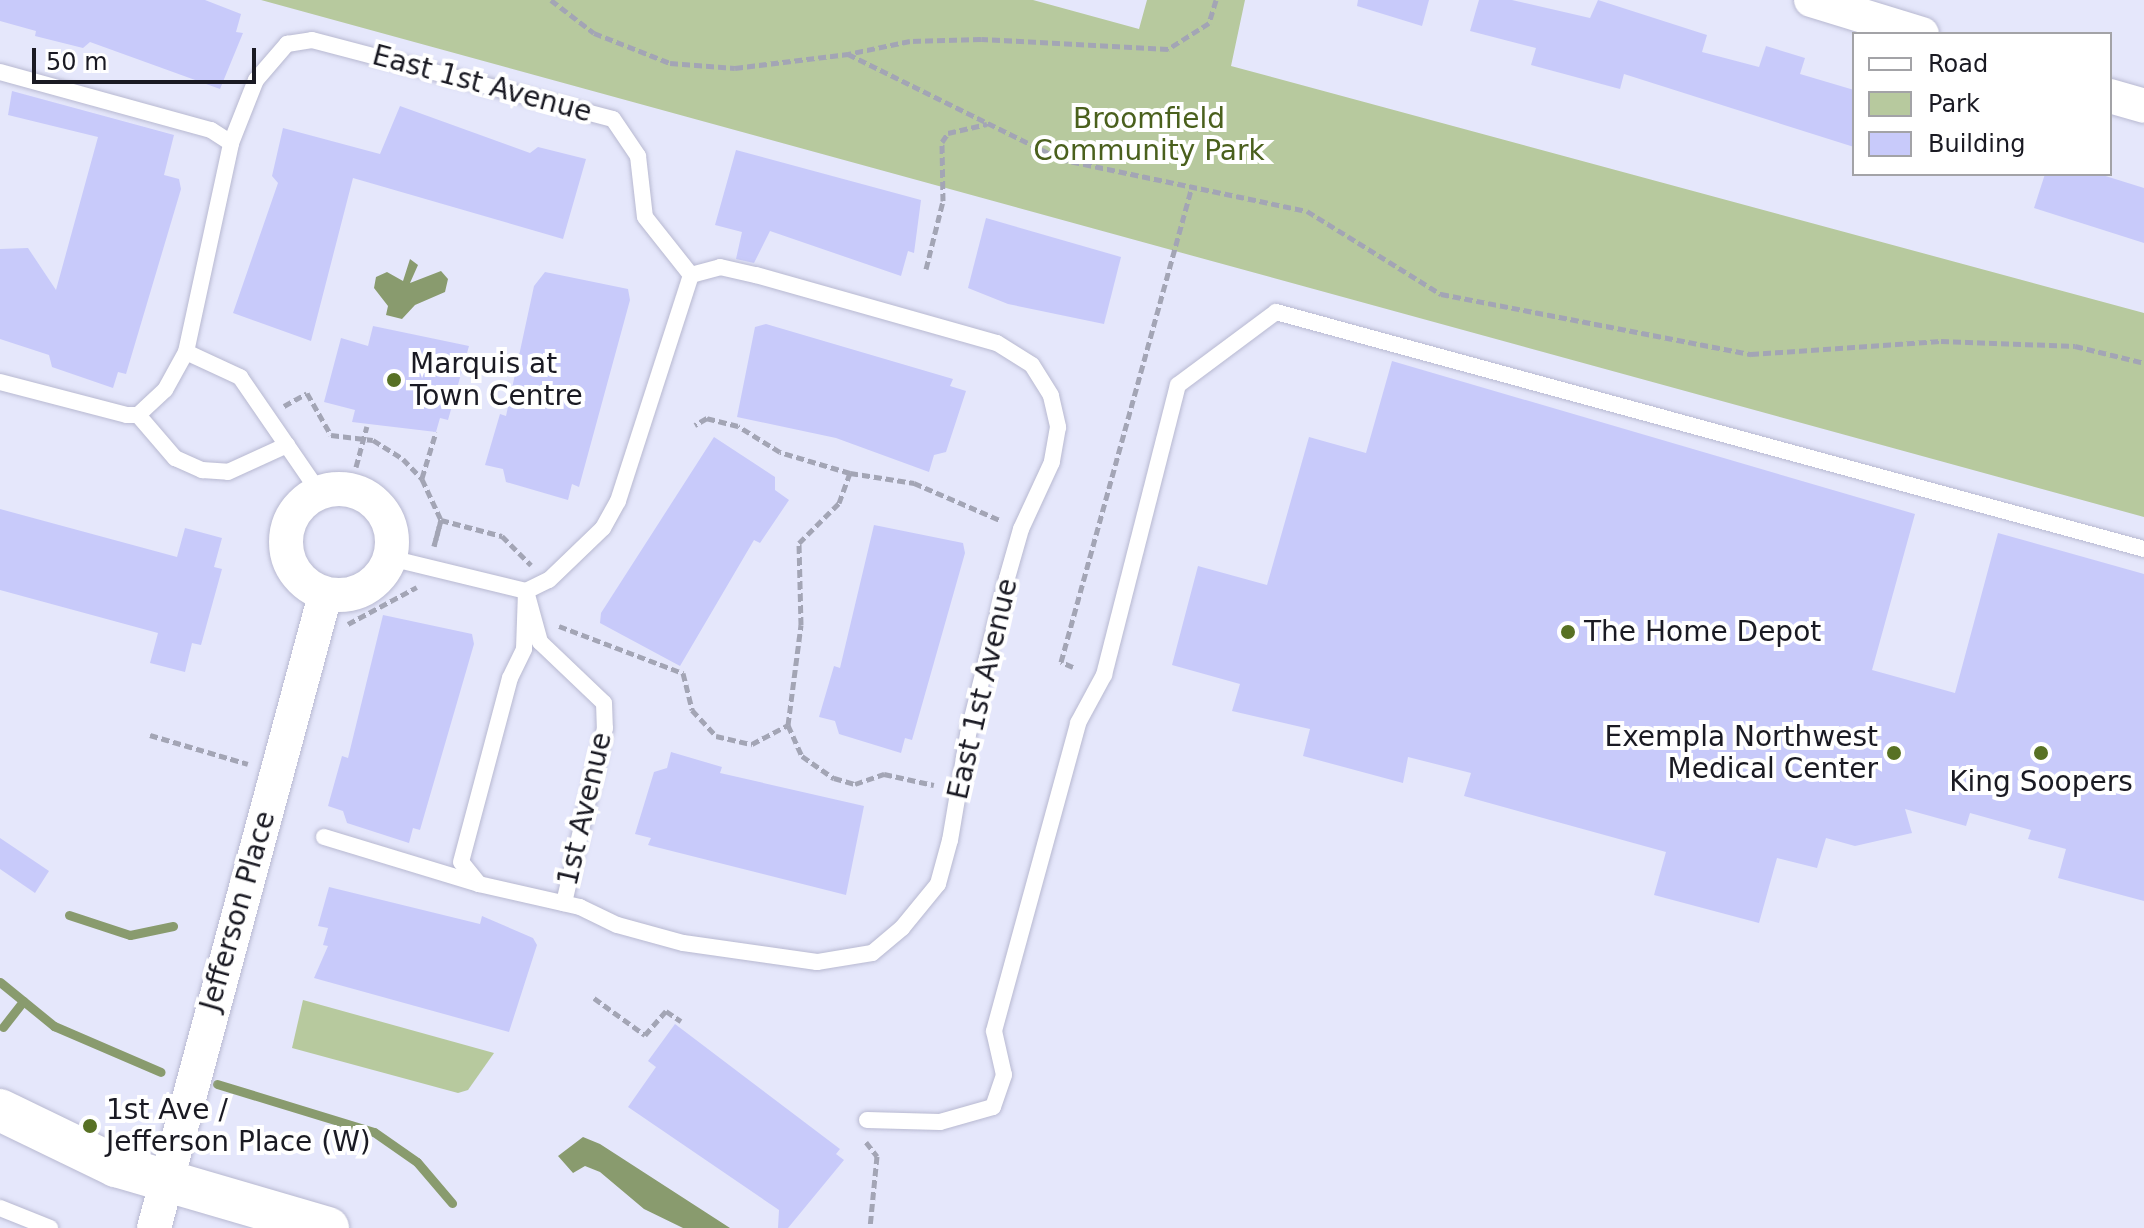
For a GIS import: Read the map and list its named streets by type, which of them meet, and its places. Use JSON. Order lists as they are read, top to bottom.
{
  "streets": {
    "street": ["Jefferson Place"],
    "lane": ["East 1st Avenue", "1st Avenue"]
  },
  "crossings": [
    ["East 1st Avenue", "1st Avenue"]
  ],
  "parks": ["Broomfield Community Park"],
  "places": [
    "Marquis at Town Centre",
    "The Home Depot",
    "Exempla Northwest Medical Center",
    "King Soopers",
    "1st Ave / Jefferson Place (W)"
  ],
  "legend": ["Road", "Park", "Building"],
  "scale_bar": "50 m"
}
